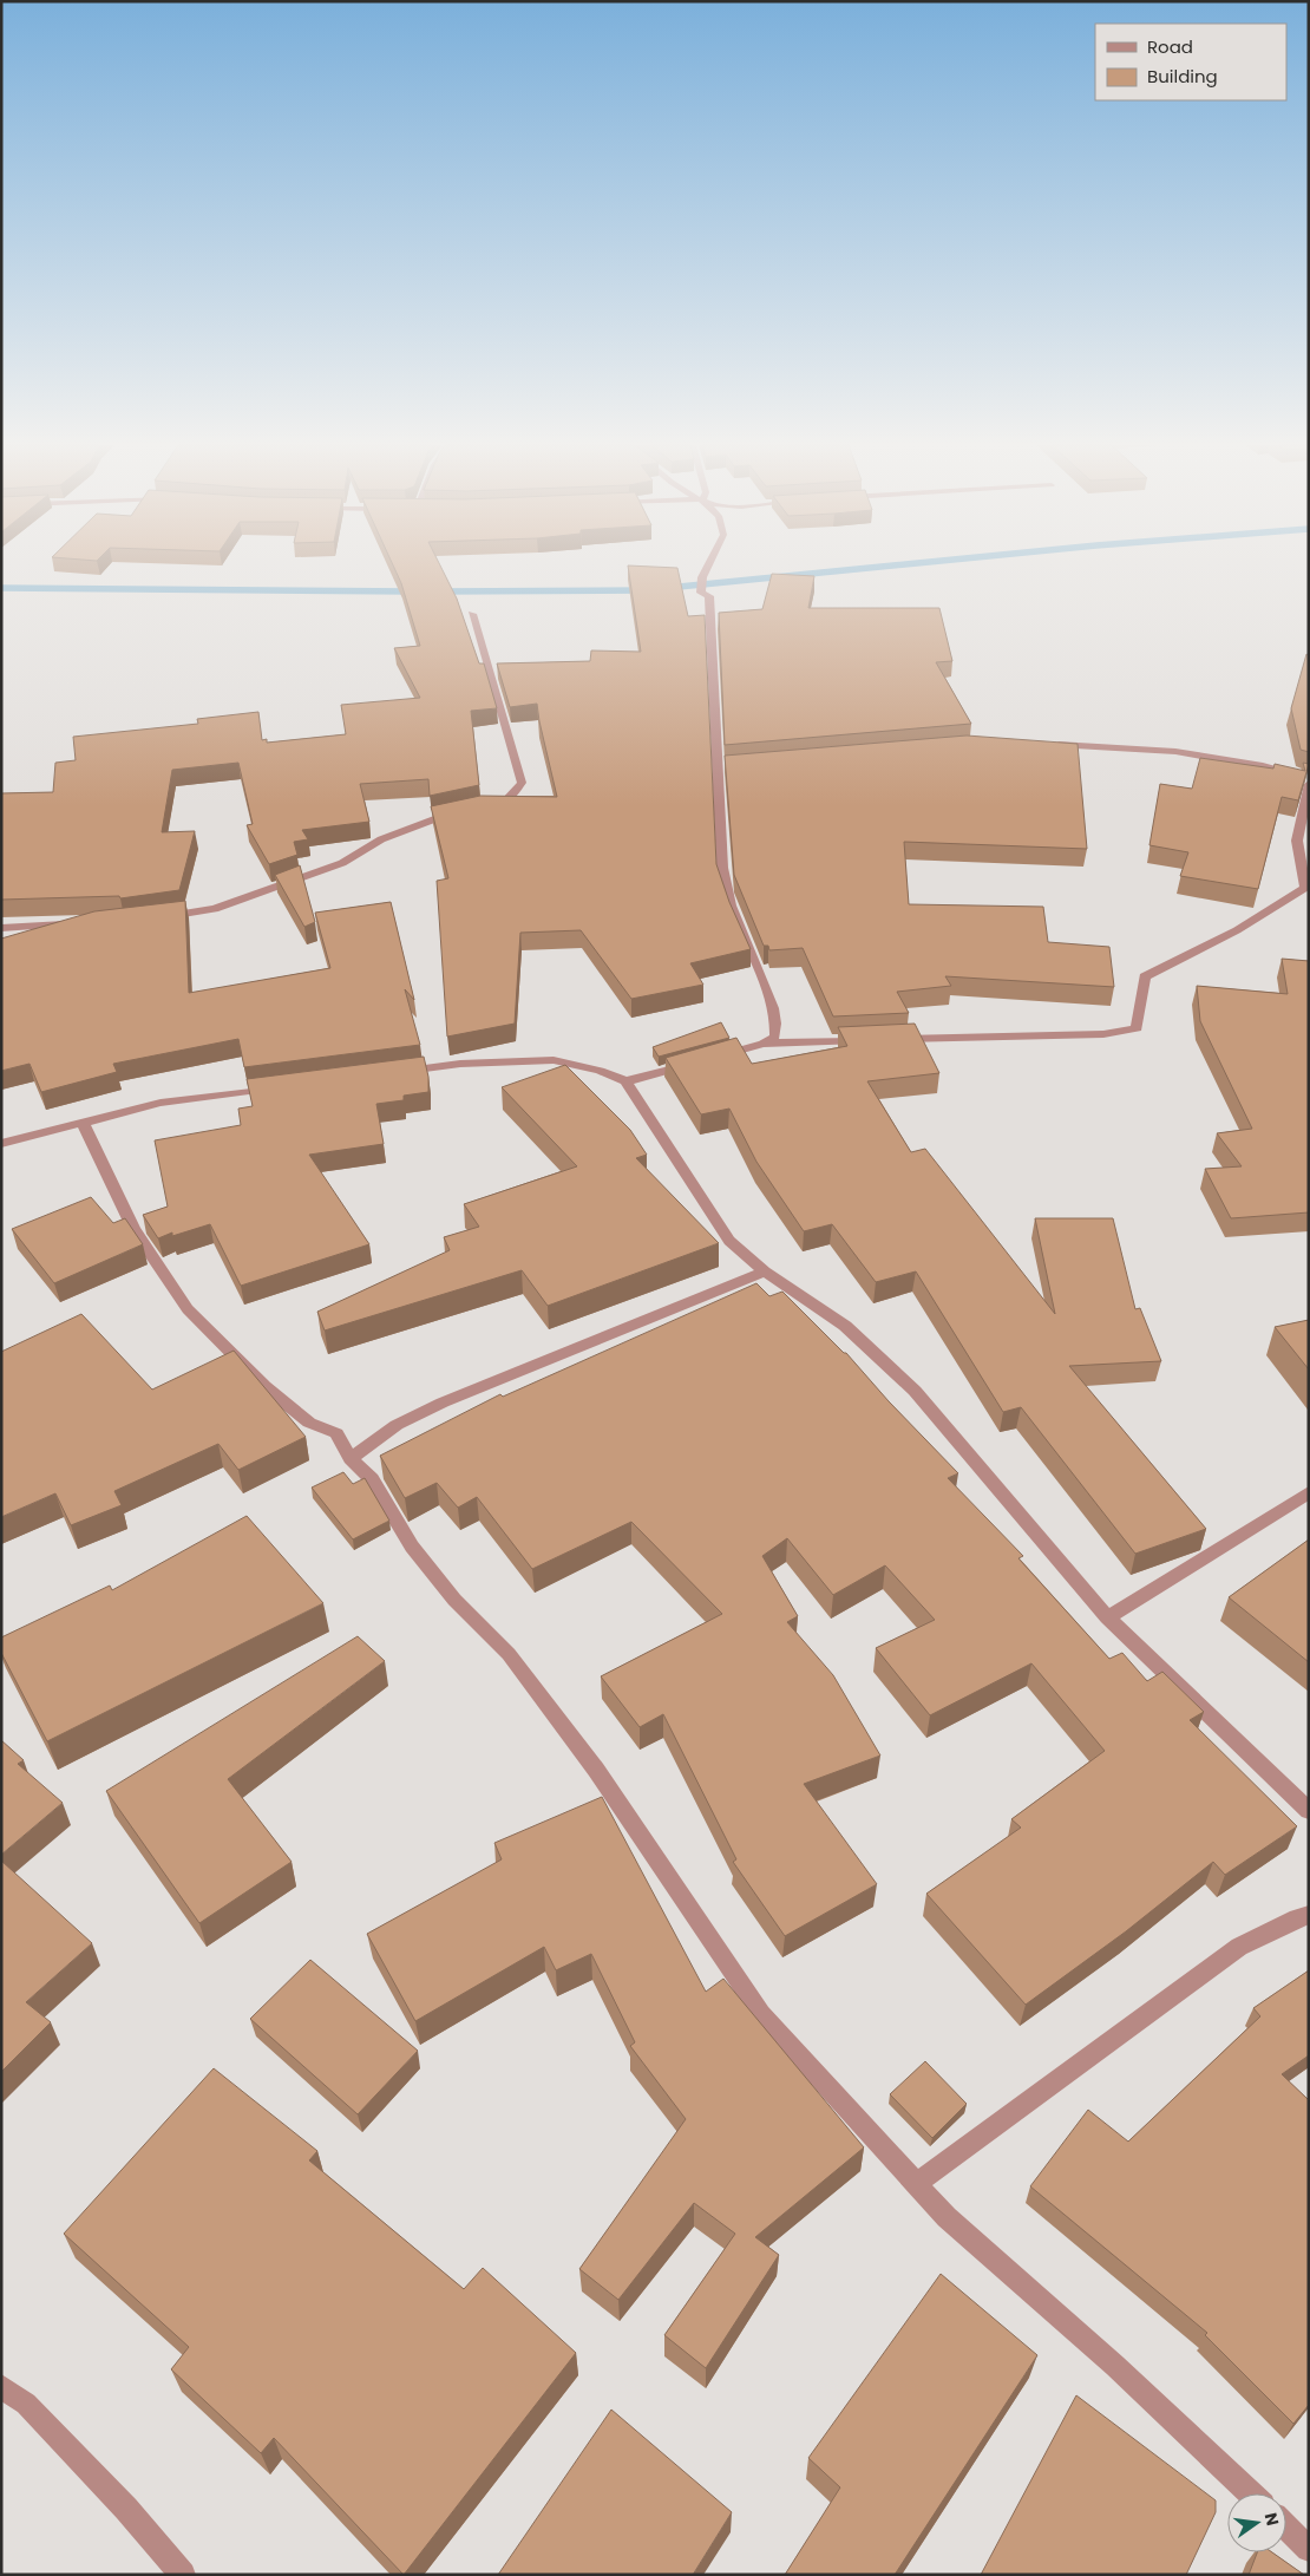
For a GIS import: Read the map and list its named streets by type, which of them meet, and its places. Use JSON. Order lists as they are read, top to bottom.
{
  "legend": ["Road", "Building"],
  "north": "right"
}
